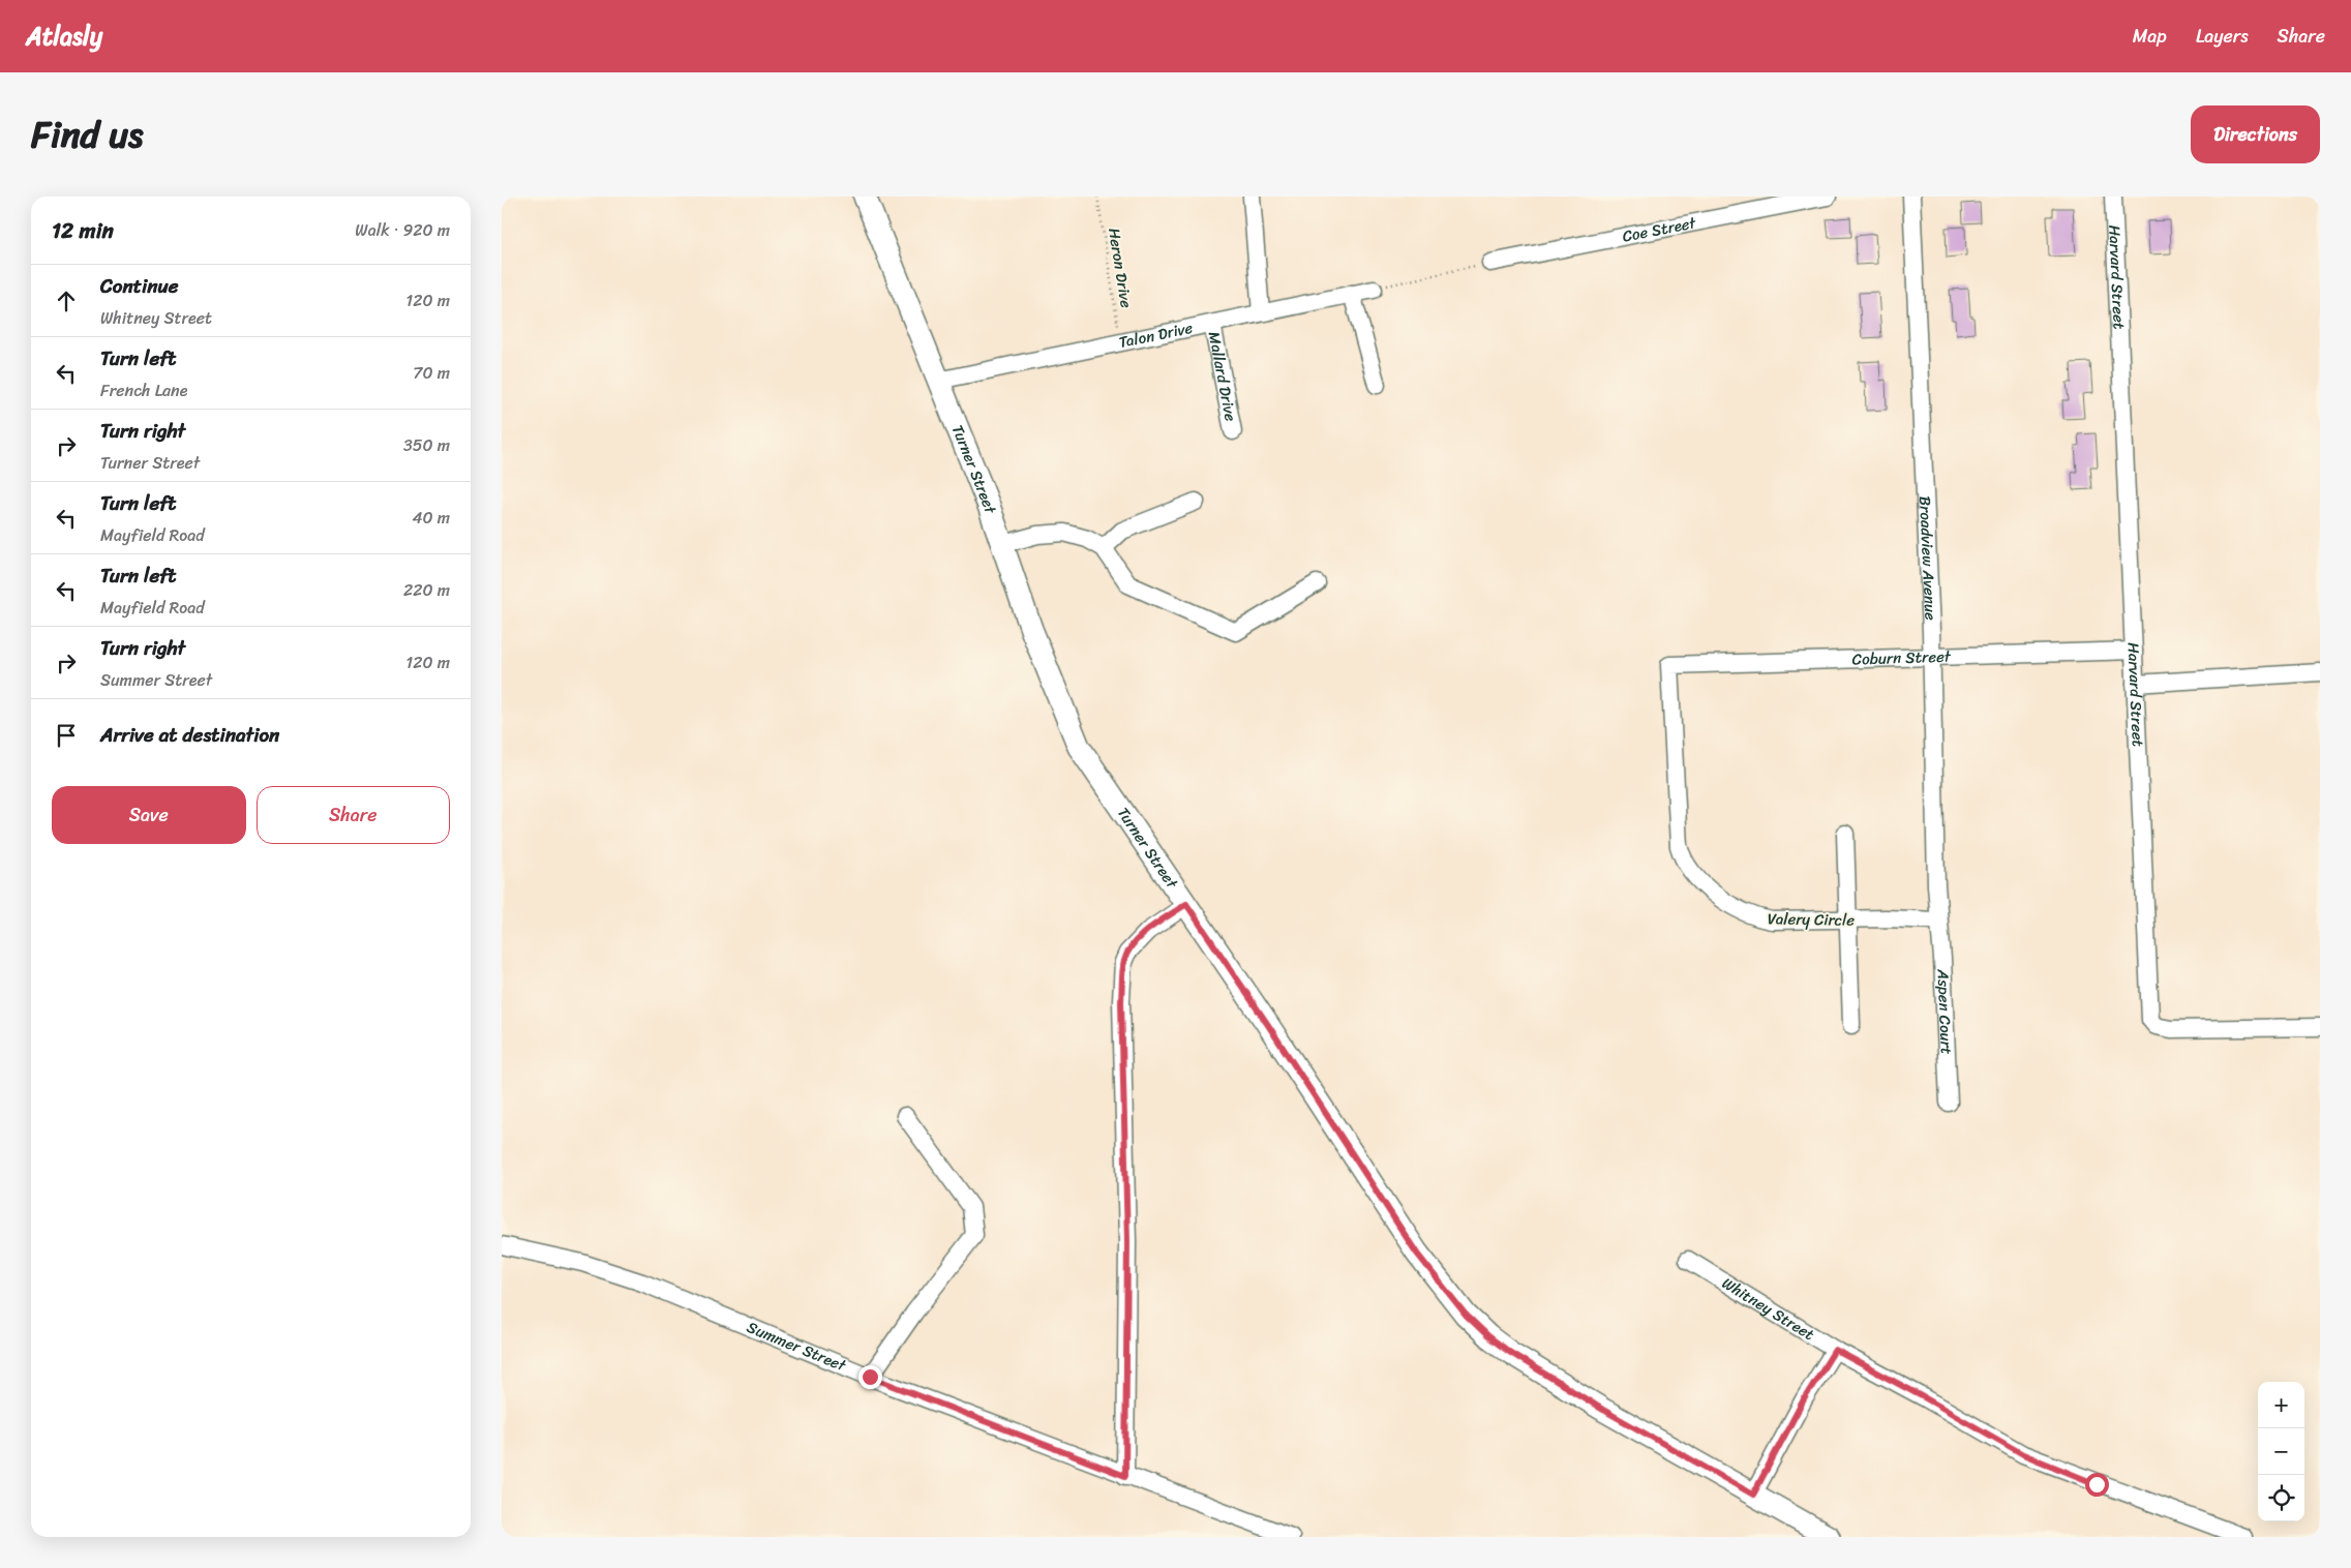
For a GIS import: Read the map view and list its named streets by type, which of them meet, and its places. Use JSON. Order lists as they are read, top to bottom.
{
  "streets": {
    "main road": ["Turner Street"],
    "street": [
      "Coe Street",
      "Harvard Street",
      "Talon Drive",
      "Mallard Drive",
      "Broadview Avenue",
      "Coburn Street",
      "Valery Circle",
      "Aspen Court",
      "Whitney Street",
      "Summer Street"
    ],
    "path": ["Heron Drive"]
  },
  "crossings": [
    ["Heron Drive", "Talon Drive"],
    ["Harvard Street", "Coburn Street"],
    ["Talon Drive", "Mallard Drive"],
    ["Talon Drive", "Turner Street"],
    ["Broadview Avenue", "Coburn Street"],
    ["Broadview Avenue", "Valery Circle"],
    ["Broadview Avenue", "Aspen Court"],
    ["Coburn Street", "Valery Circle"],
    ["Valery Circle", "Aspen Court"]
  ],
  "page": {
    "header": "Atlasly",
    "nav": ["Map", "Layers", "Share"],
    "title": "Find us",
    "buttons": [
      "Directions",
      ["Save", "Share"]
    ],
    "heading": ["12 min", "Walk · 920 m"],
    "list": [
      ["Continue", "Whitney Street", "120 m"],
      ["Turn left", "French Lane", "70 m"],
      ["Turn right", "Turner Street", "350 m"],
      ["Turn left", "Mayfield Road", "40 m"],
      ["Turn left", "Mayfield Road", "220 m"],
      ["Turn right", "Summer Street", "120 m"],
      "Arrive at destination"
    ],
    "map_buttons": ["+", "−"]
  }
}
